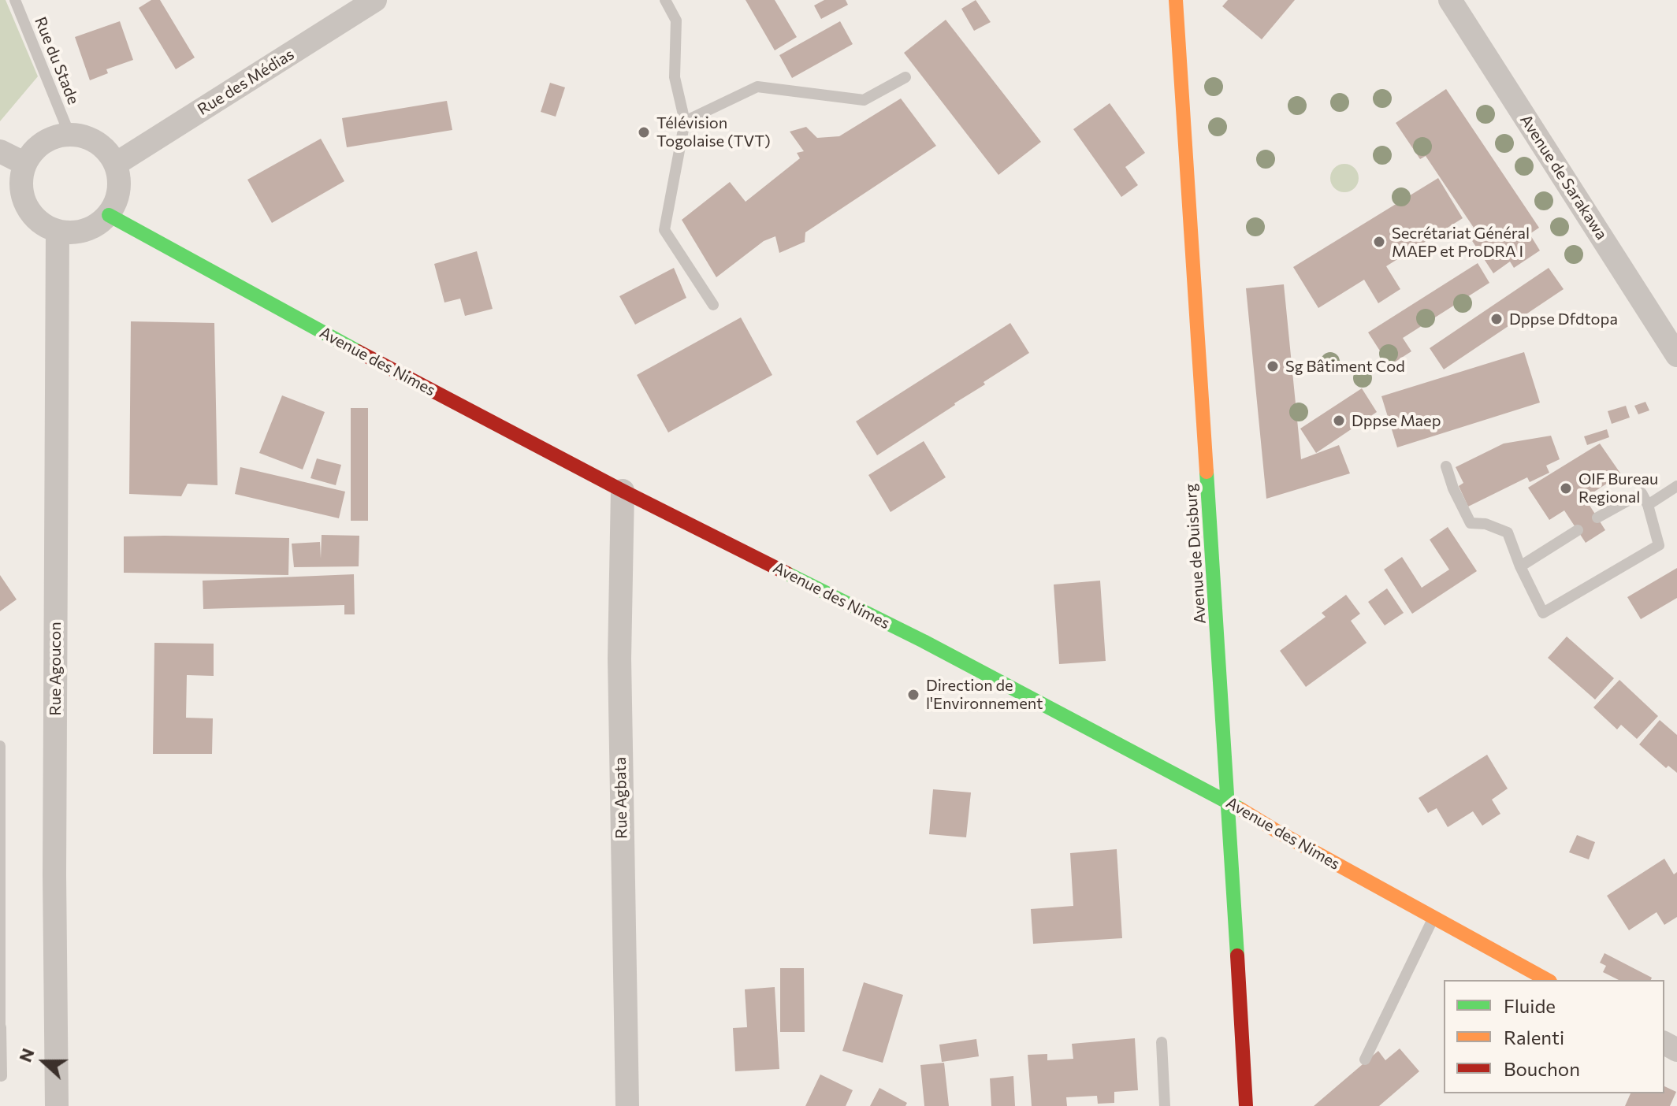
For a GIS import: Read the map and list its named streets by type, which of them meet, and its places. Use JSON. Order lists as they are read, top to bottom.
{
  "streets": {
    "street": [
      "Rue des Médias",
      "Avenue de Sarakawa",
      "Avenue des Nimes",
      "Avenue de Duisburg",
      "Rue Agoucon",
      "Rue Agbata"
    ],
    "lane": ["Rue du Stade"]
  },
  "crossings": [
    ["Rue du Stade", "Rue des Médias"],
    ["Rue du Stade", "Avenue des Nimes"],
    ["Rue du Stade", "Rue Agoucon"],
    ["Rue des Médias", "Avenue des Nimes"],
    ["Rue des Médias", "Rue Agoucon"],
    ["Avenue des Nimes", "Avenue de Duisburg"],
    ["Avenue des Nimes", "Rue Agoucon"],
    ["Avenue des Nimes", "Rue Agbata"]
  ],
  "places": [
    "Télévision Togolaise (TVT)",
    "Secrétariat Général MAEP et ProDRA I",
    "Dppse Dfdtopa",
    "Sg Bâtiment Cod",
    "Dppse Maep",
    "OIF Bureau Regional",
    "Direction de l'Environnement"
  ],
  "legend": ["Fluide", "Ralenti", "Bouchon"],
  "north": "left"
}
